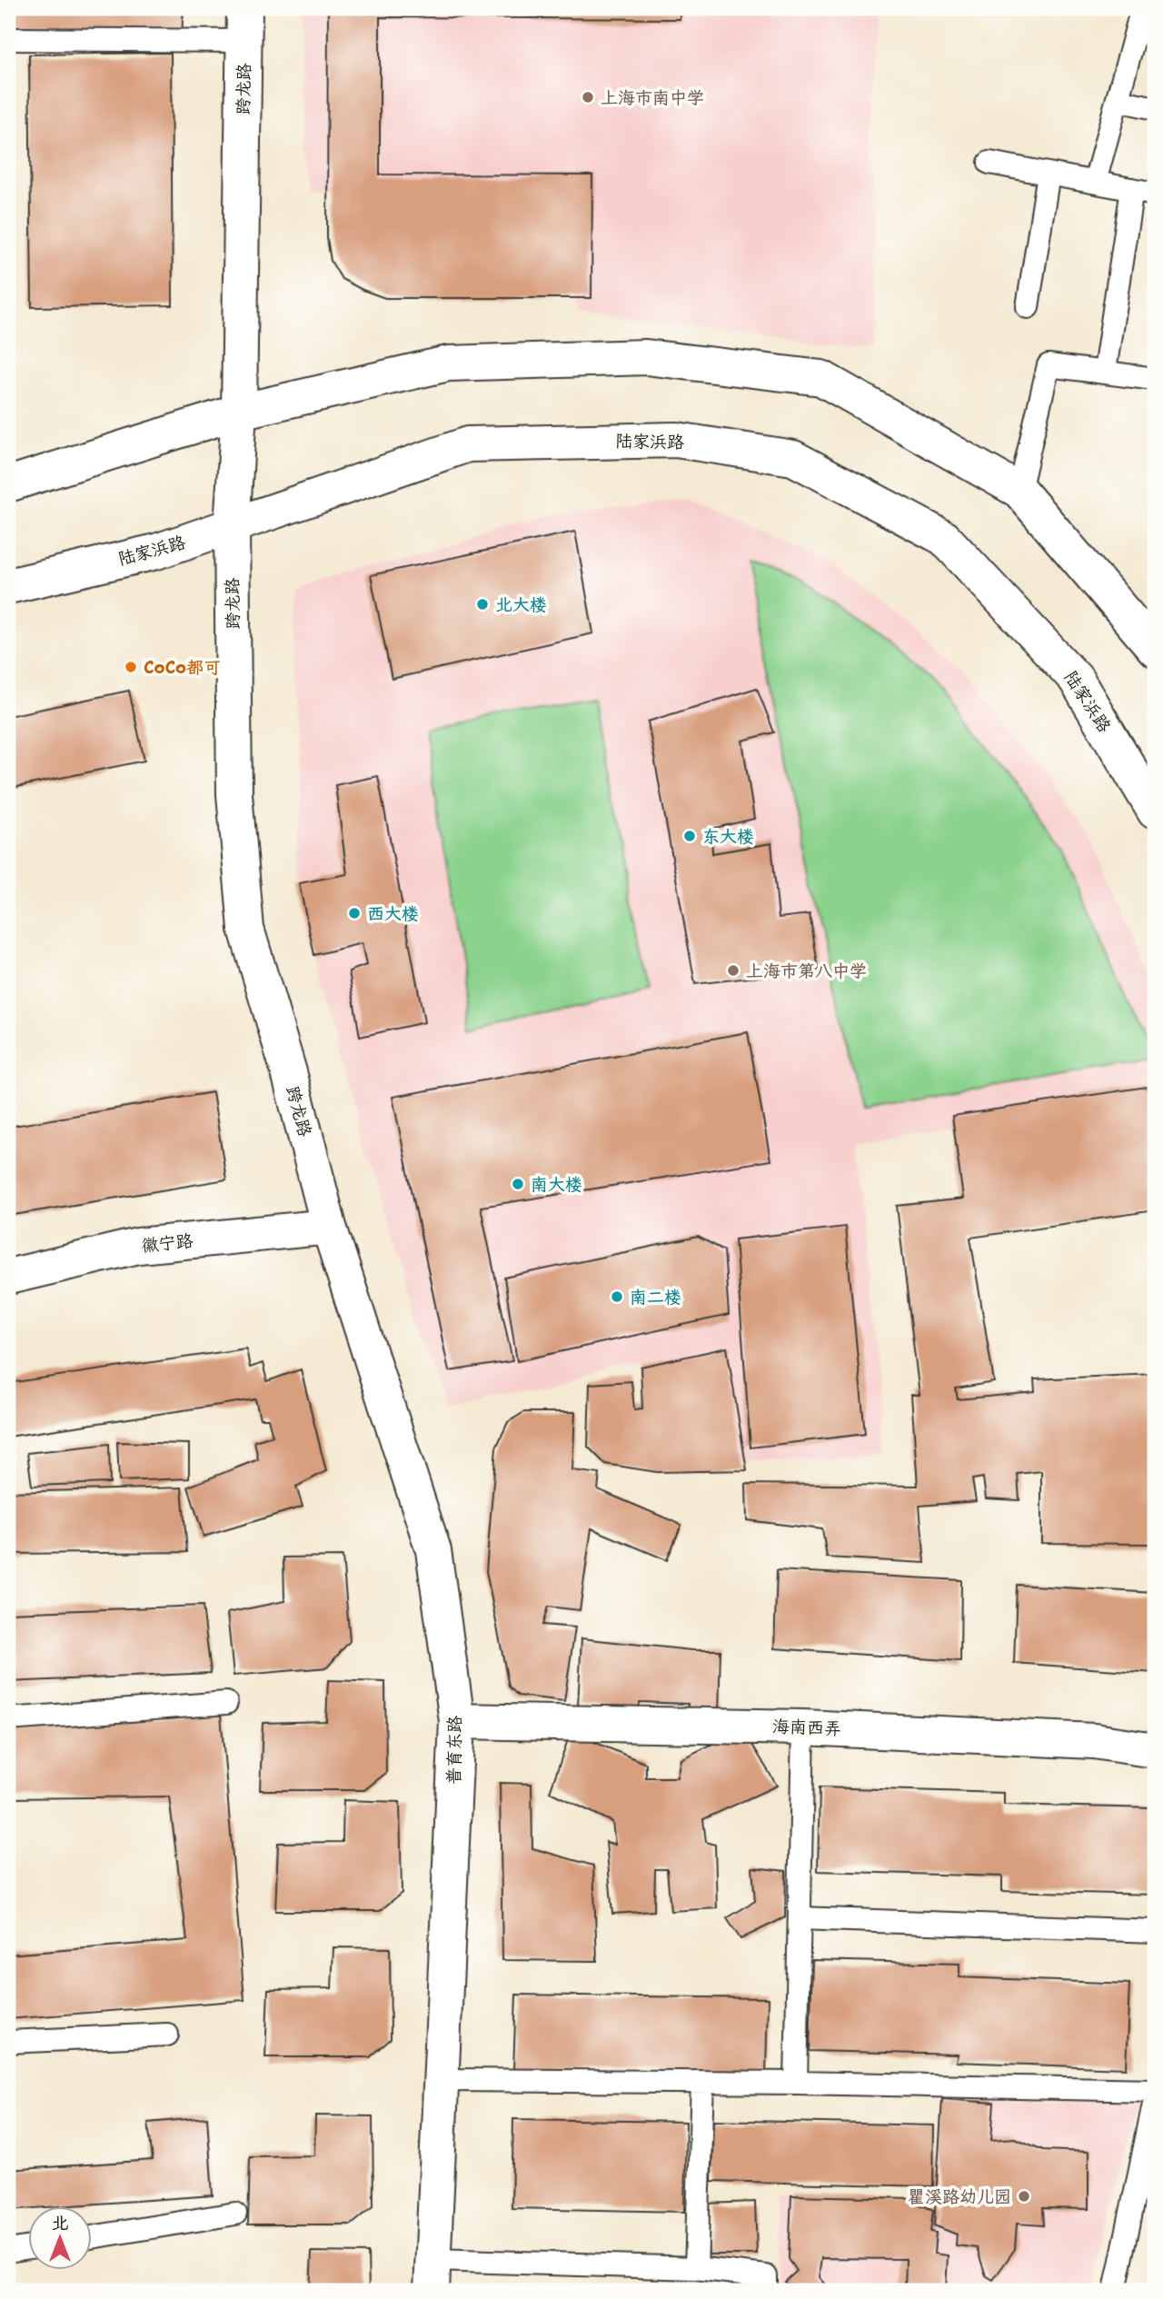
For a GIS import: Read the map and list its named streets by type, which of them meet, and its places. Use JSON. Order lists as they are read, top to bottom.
{
  "streets": {
    "street": [
      "跨龙路",
      "陆家浜路",
      "徽宁路",
      "海南西弄",
      "普育东路"
    ]
  },
  "crossings": [
    ["跨龙路", "陆家浜路"],
    ["跨龙路", "徽宁路"],
    ["跨龙路", "普育东路"],
    ["徽宁路", "普育东路"],
    ["海南西弄", "普育东路"]
  ],
  "places": [
    "上海市南中学",
    "北大楼",
    "CoCo都可",
    "东大楼",
    "西大楼",
    "上海市第八中学",
    "南大楼",
    "南二楼",
    "瞿溪路幼儿园"
  ],
  "north": "top"
}
